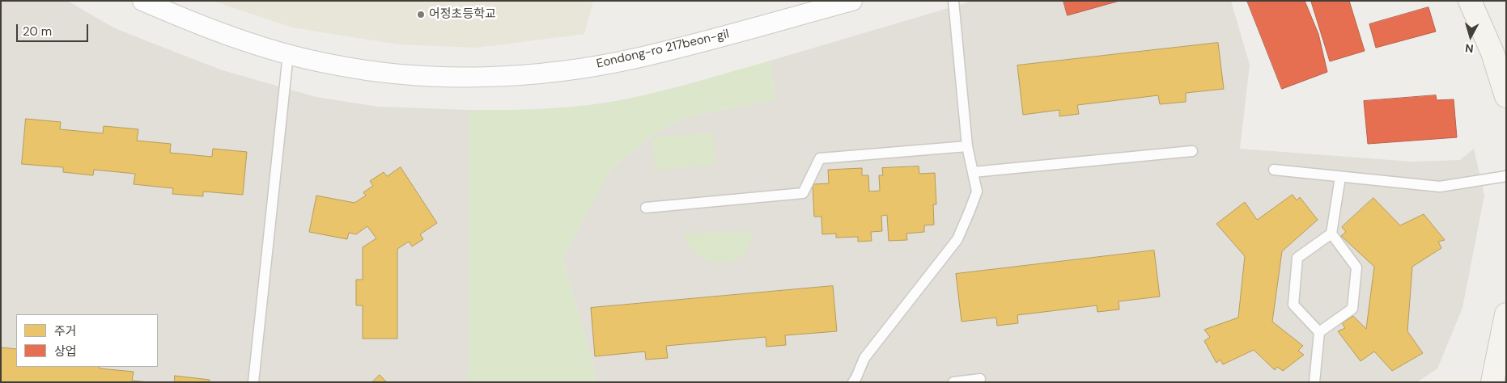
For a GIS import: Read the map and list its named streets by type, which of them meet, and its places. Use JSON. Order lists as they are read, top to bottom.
{
  "streets": {
    "street": ["Eondong-ro 217beon-gil"]
  },
  "places": ["어정초등학교"],
  "legend": ["주거", "상업"],
  "scale_bar": "20 m",
  "north": "bottom"
}
